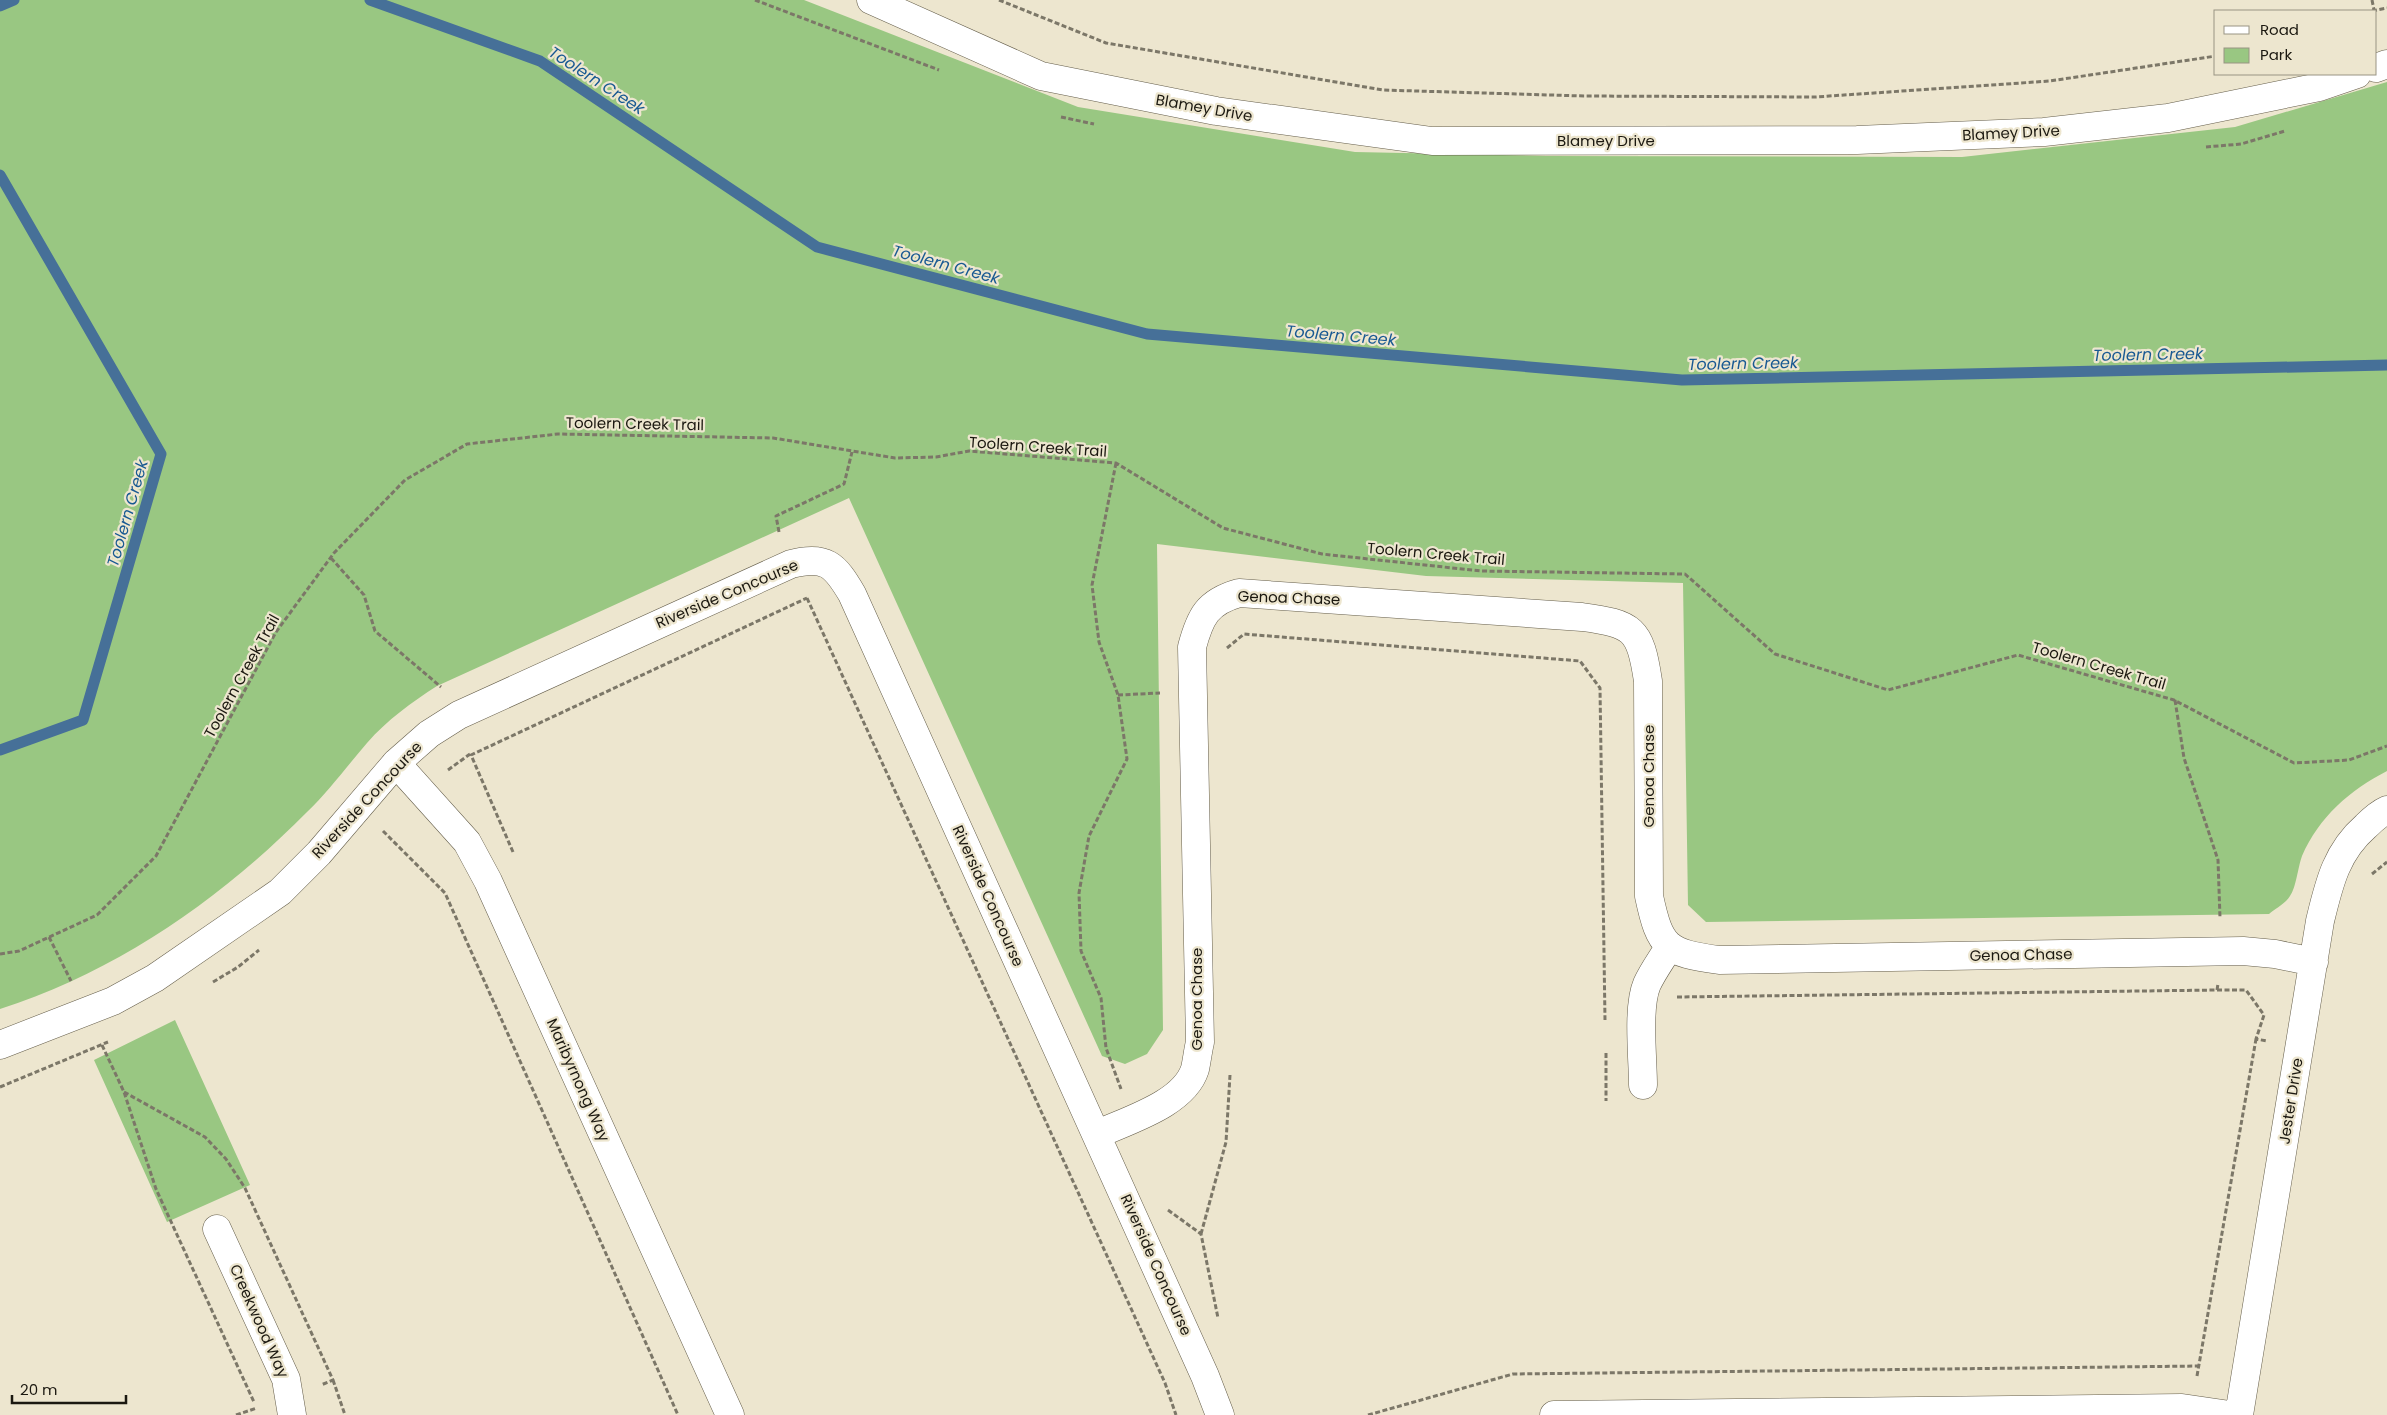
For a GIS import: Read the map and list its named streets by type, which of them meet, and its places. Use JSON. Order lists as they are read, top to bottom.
{
  "streets": {
    "street": [
      "Blamey Drive",
      "Riverside Concourse",
      "Genoa Chase",
      "Maribyrnong Way",
      "Jester Drive",
      "Creekwood Way"
    ],
    "path": ["Toolern Creek Trail"]
  },
  "crossings": [
    ["Riverside Concourse", "Genoa Chase"],
    ["Riverside Concourse", "Maribyrnong Way"],
    ["Genoa Chase", "Jester Drive"]
  ],
  "water": ["Toolern Creek"],
  "legend": ["Road", "Park"],
  "scale_bar": "20 m"
}
